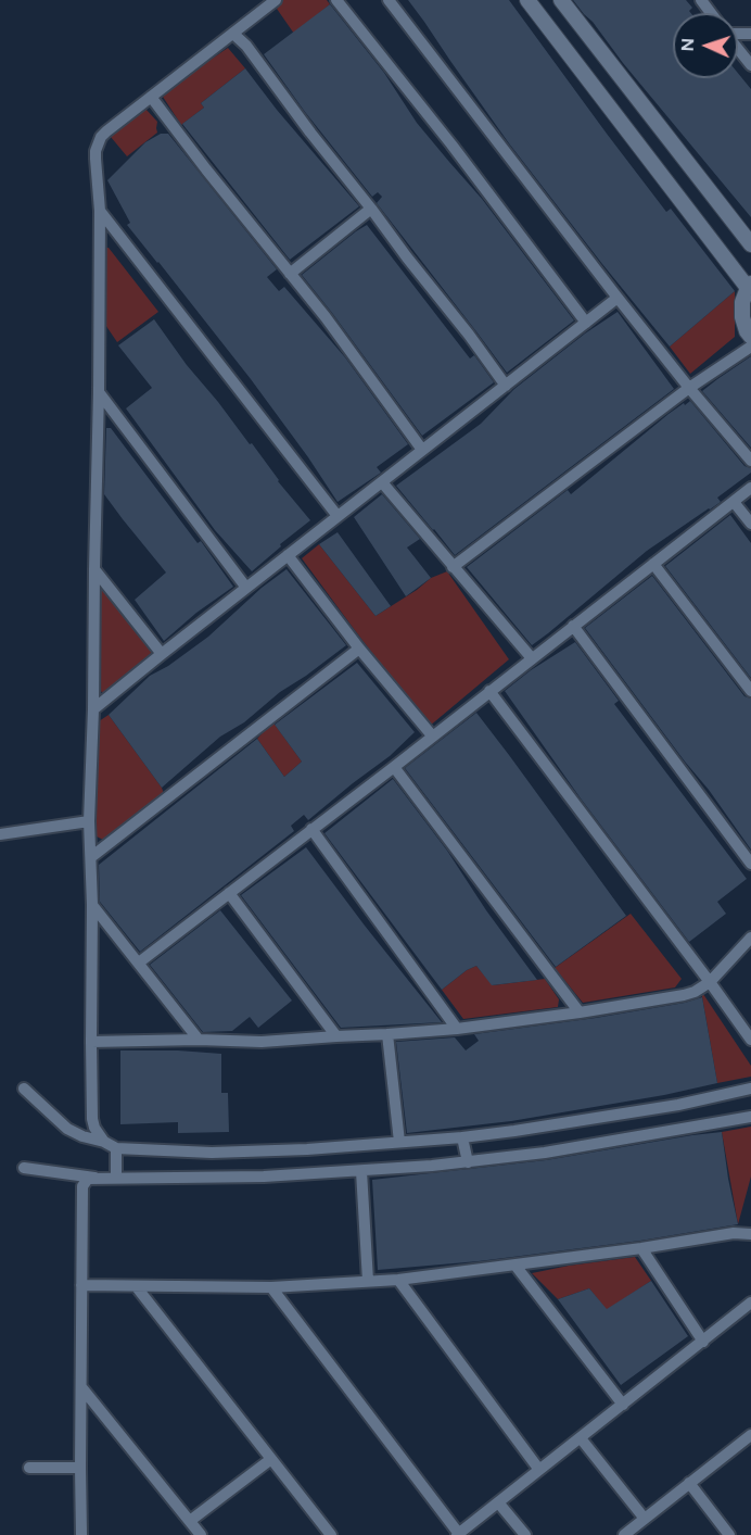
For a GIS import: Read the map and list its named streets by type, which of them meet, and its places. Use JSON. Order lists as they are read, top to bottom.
{
  "north": "left"
}
